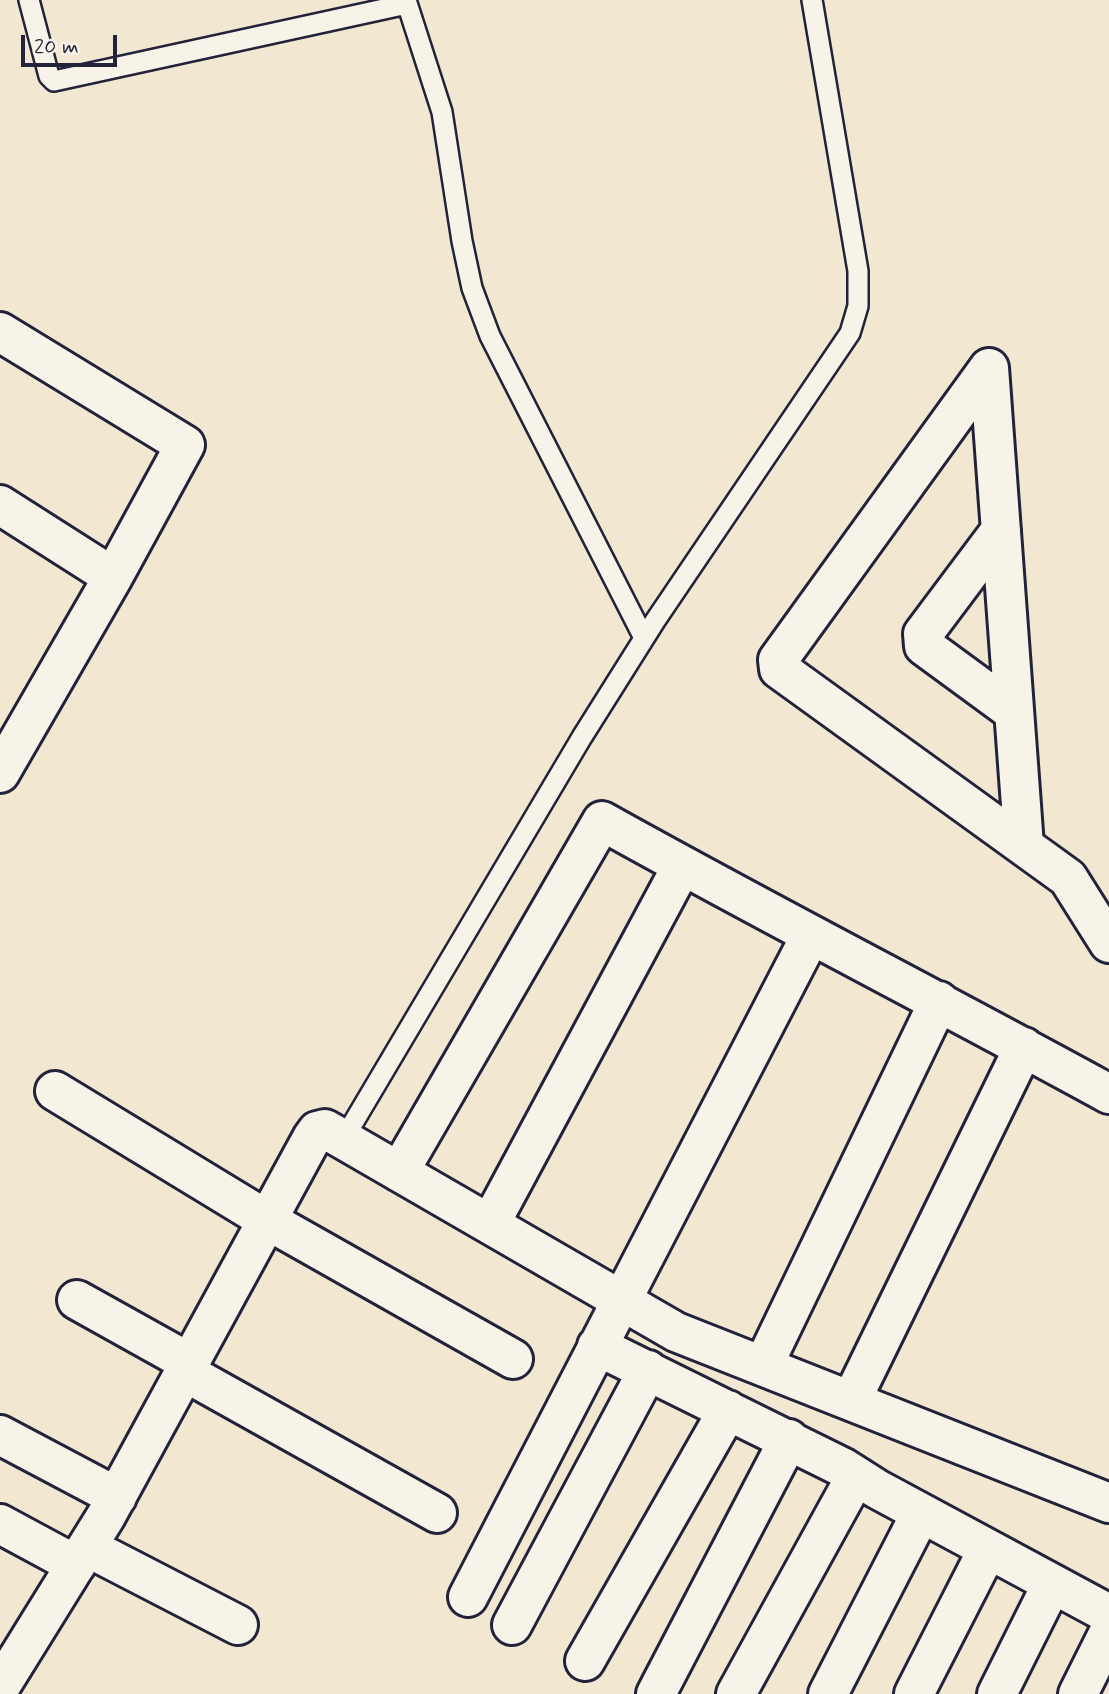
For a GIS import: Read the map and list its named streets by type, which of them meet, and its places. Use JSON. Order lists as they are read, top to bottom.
{
  "scale_bar": "20 m"
}
